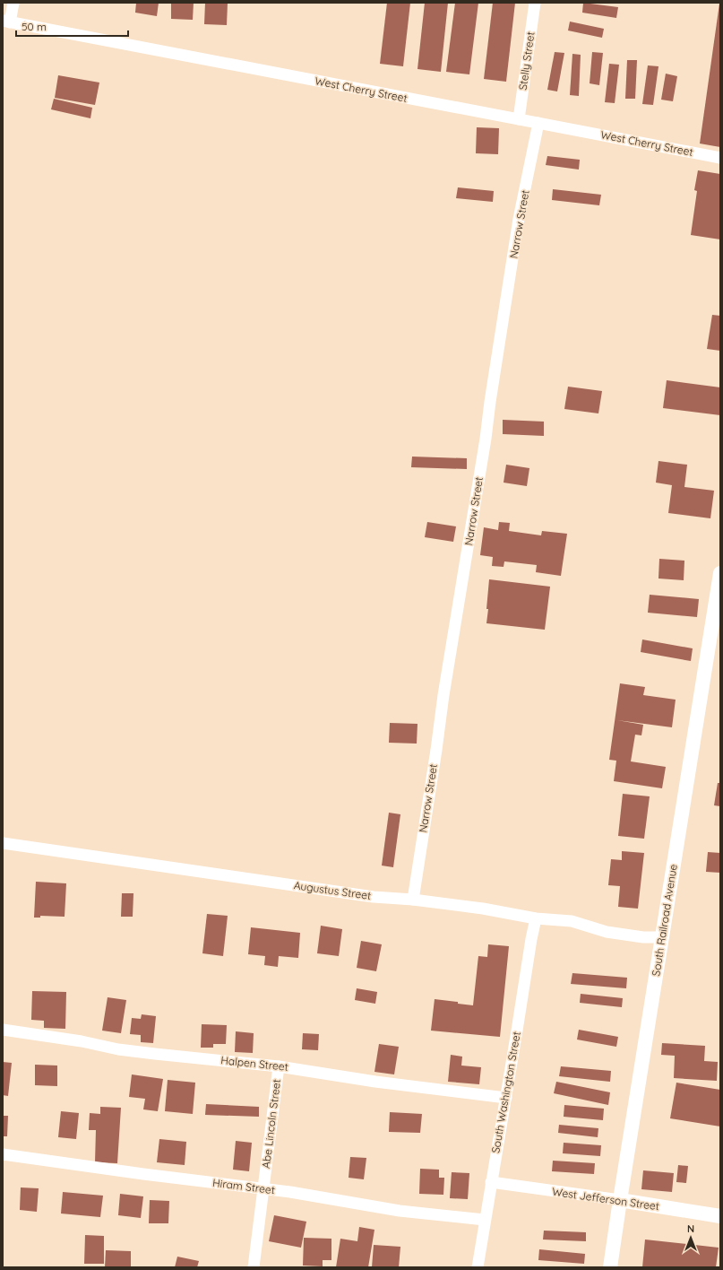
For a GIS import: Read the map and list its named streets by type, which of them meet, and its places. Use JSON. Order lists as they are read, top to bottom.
{
  "streets": {
    "street": [
      "Stelly Street",
      "West Cherry Street",
      "Narrow Street",
      "Augustus Street",
      "South Railroad Avenue",
      "Halpen Street",
      "South Washington Street",
      "Abe Lincoln Street",
      "Hiram Street",
      "West Jefferson Street"
    ]
  },
  "crossings": [
    ["Stelly Street", "West Cherry Street"],
    ["West Cherry Street", "Narrow Street"],
    ["Narrow Street", "Augustus Street"],
    ["Augustus Street", "South Railroad Avenue"],
    ["Augustus Street", "South Washington Street"],
    ["South Railroad Avenue", "West Jefferson Street"],
    ["Halpen Street", "South Washington Street"],
    ["Halpen Street", "Abe Lincoln Street"],
    ["South Washington Street", "Hiram Street"],
    ["South Washington Street", "West Jefferson Street"],
    ["Abe Lincoln Street", "Hiram Street"]
  ],
  "scale_bar": "50 m",
  "north": "top"
}
